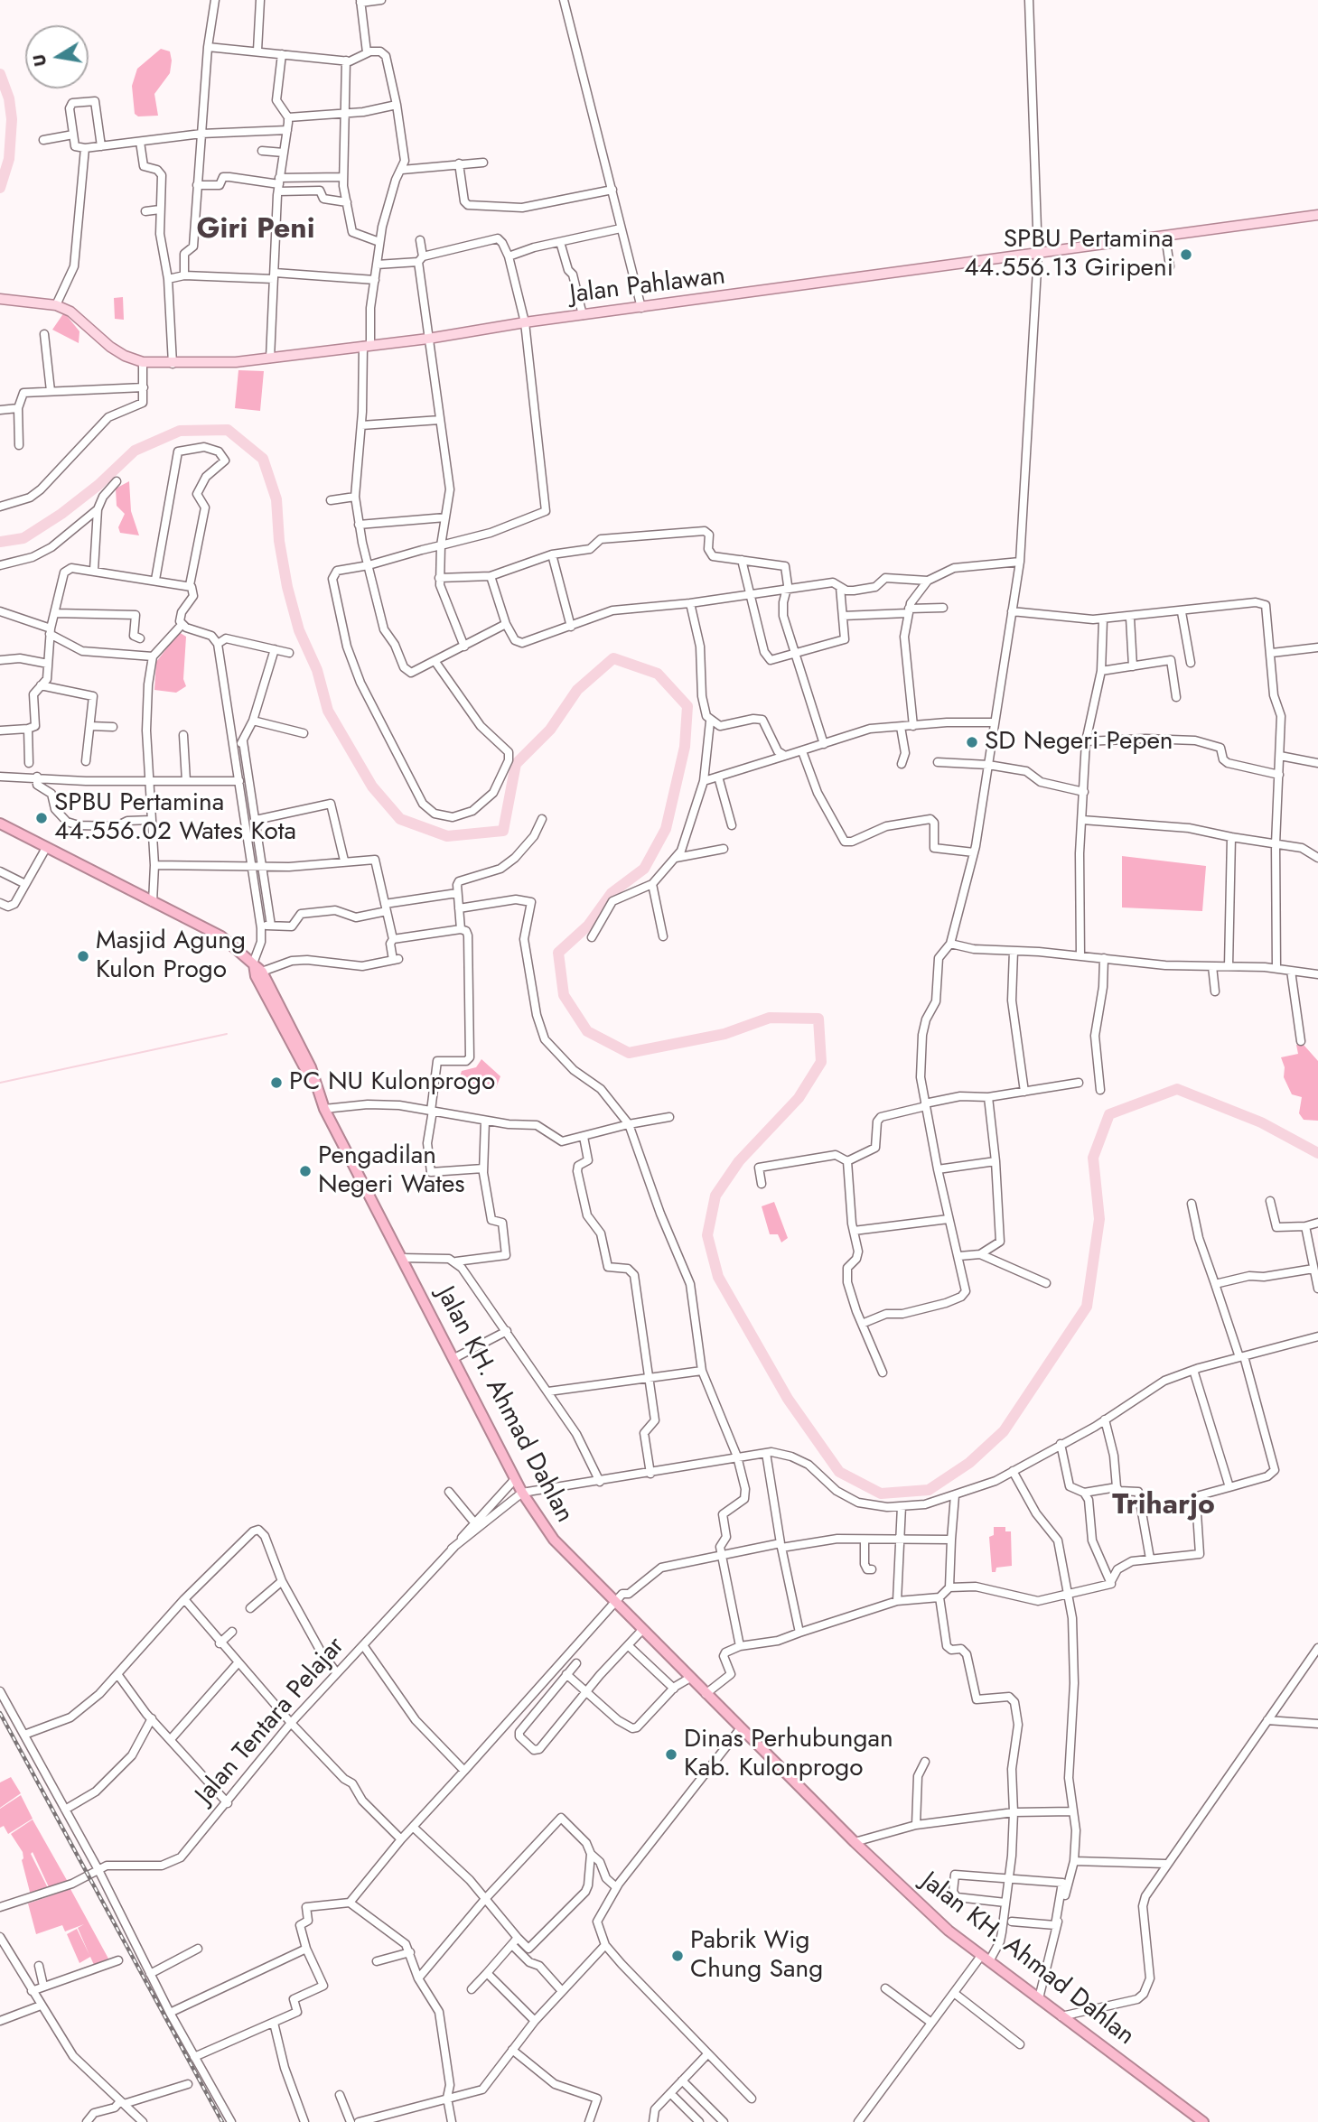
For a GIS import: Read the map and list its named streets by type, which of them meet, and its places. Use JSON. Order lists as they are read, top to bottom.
{
  "streets": {
    "highway": ["Jalan KH. Ahmad Dahlan"],
    "main road": ["Jalan Pahlawan"],
    "street": ["Jalan Tentara Pelajar"]
  },
  "crossings": [
    ["Jalan KH. Ahmad Dahlan", "Jalan Tentara Pelajar"]
  ],
  "districts": ["Giri Peni", "Triharjo"],
  "places": [
    "SPBU Pertamina 44.556.13 Giripeni",
    "SD Negeri Pepen",
    "SPBU Pertamina 44.556.02 Wates Kota",
    "Masjid Agung Kulon Progo",
    "PC NU Kulonprogo",
    "Pengadilan Negeri Wates",
    "Dinas Perhubungan Kab. Kulonprogo",
    "Pabrik Wig Chung Sang"
  ],
  "north": "left"
}
